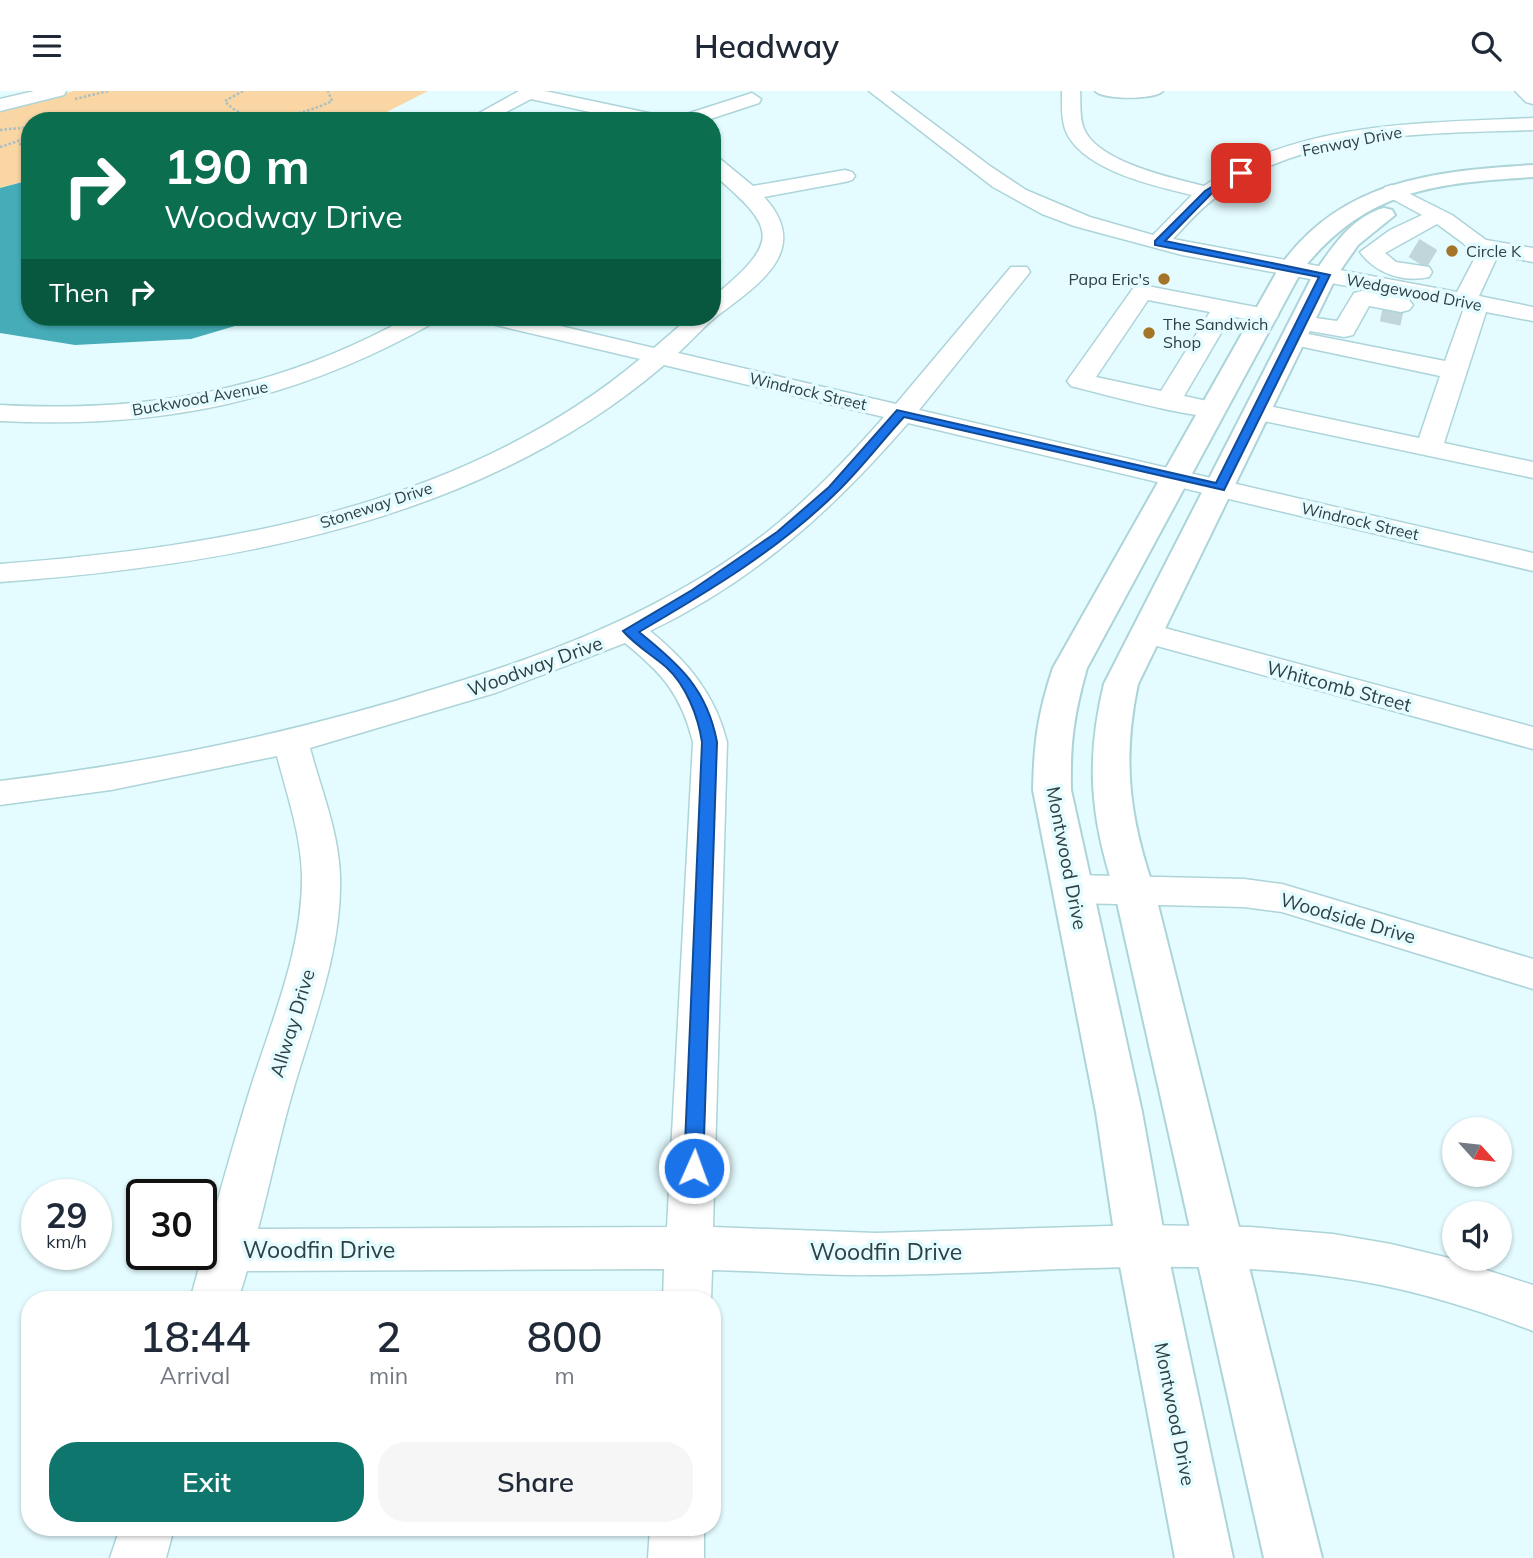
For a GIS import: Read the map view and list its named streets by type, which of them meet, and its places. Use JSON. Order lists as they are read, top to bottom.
{
  "streets": {
    "main road": ["Montwood Drive"],
    "street": [
      "Fenway Drive",
      "Wedgewood Drive",
      "Windrock Street",
      "Buckwood Avenue",
      "Stoneway Drive",
      "Woodway Drive",
      "Whitcomb Street",
      "Woodside Drive",
      "Allway Drive",
      "Woodfin Drive"
    ]
  },
  "crossings": [
    ["Wedgewood Drive", "Montwood Drive"],
    ["Windrock Street", "Stoneway Drive"],
    ["Windrock Street", "Woodway Drive"],
    ["Windrock Street", "Montwood Drive"],
    ["Woodway Drive", "Allway Drive"],
    ["Whitcomb Street", "Montwood Drive"],
    ["Montwood Drive", "Woodside Drive"],
    ["Montwood Drive", "Woodfin Drive"],
    ["Allway Drive", "Woodfin Drive"]
  ],
  "places": ["Circle K", "Papa Eric's", "The Sandwich Shop"],
  "north": "bottom right",
  "page": {
    "header": "Headway",
    "turn": ["190 m", "Woodway Drive"],
    "then": "Then",
    "speed": "29 km/h",
    "limit": "30",
    "eta": [
      "18:44",
      "Arrival",
      "2",
      "min",
      "800",
      "m"
    ],
    "buttons": ["Exit", "Share"]
  }
}
